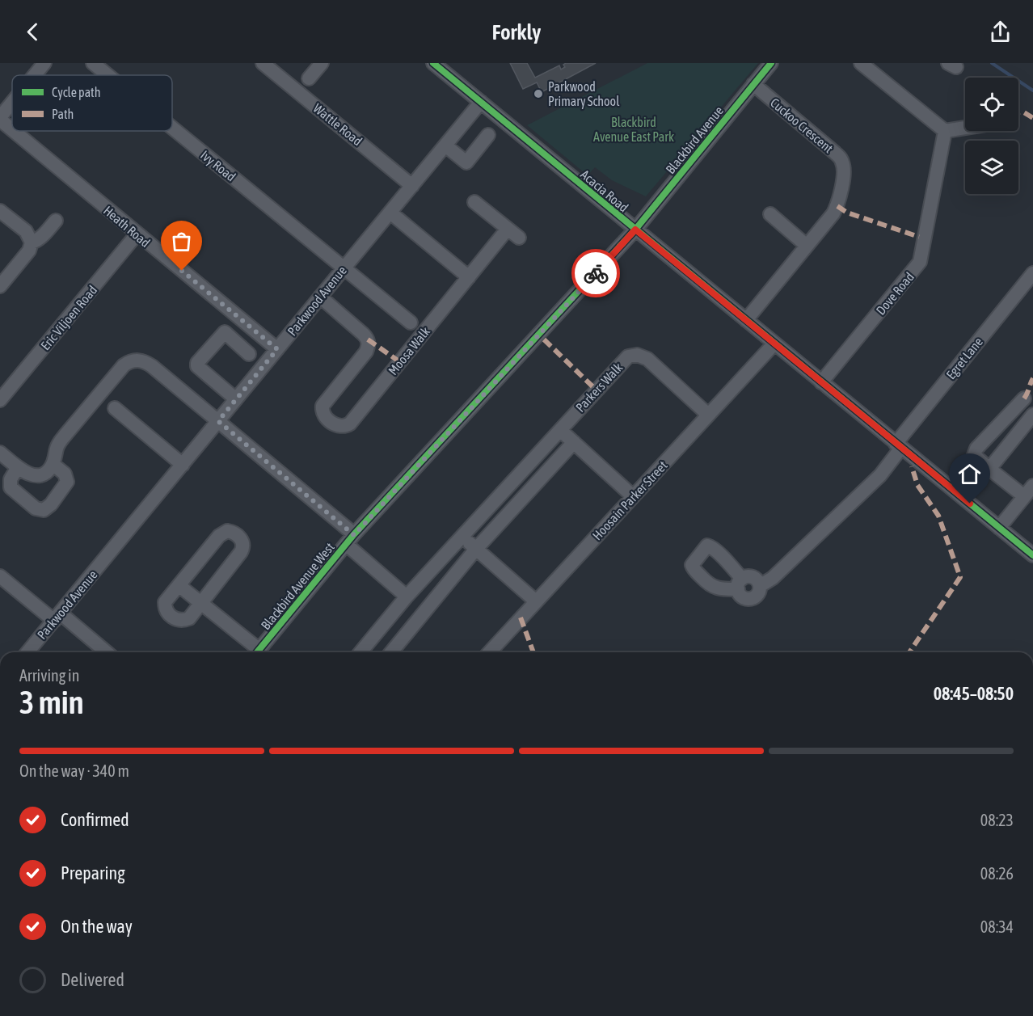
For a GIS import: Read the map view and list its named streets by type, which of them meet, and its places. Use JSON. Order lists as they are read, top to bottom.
{
  "streets": {
    "street": [
      "Wattle Road",
      "Cuckoo Crescent",
      "Blackbird Avenue",
      "Ivy Road",
      "Acacia Road",
      "Heath Road",
      "Dove Road",
      "Parkwood Avenue",
      "Eric Viljoen Road",
      "Moosa Walk",
      "Egret Lane",
      "Parkers Walk",
      "Hoosain Parker Street",
      "Blackbird Avenue West"
    ]
  },
  "crossings": [
    ["Wattle Road", "Parkwood Avenue"],
    ["Cuckoo Crescent", "Blackbird Avenue"],
    ["Cuckoo Crescent", "Acacia Road"],
    ["Blackbird Avenue", "Acacia Road"],
    ["Blackbird Avenue", "Blackbird Avenue West"],
    ["Ivy Road", "Parkwood Avenue"],
    ["Acacia Road", "Dove Road"],
    ["Acacia Road", "Parkwood Avenue"],
    ["Acacia Road", "Egret Lane"],
    ["Acacia Road", "Hoosain Parker Street"],
    ["Acacia Road", "Blackbird Avenue West"],
    ["Heath Road", "Parkwood Avenue"],
    ["Heath Road", "Eric Viljoen Road"],
    ["Parkwood Avenue", "Moosa Walk"],
    ["Parkers Walk", "Hoosain Parker Street"]
  ],
  "parks": ["Blackbird Avenue East Park"],
  "places": ["Parkwood Primary School"],
  "legend": ["Cycle path", "Path"],
  "page": {
    "header": "Forkly",
    "heading": ["3 min", "Arriving in", "08:45–08:50"],
    "bar": "On the way · 340 m",
    "list": [
      ["Confirmed", "08:23"],
      ["Preparing", "08:26"],
      ["On the way", "08:34"],
      "Delivered"
    ]
  }
}
